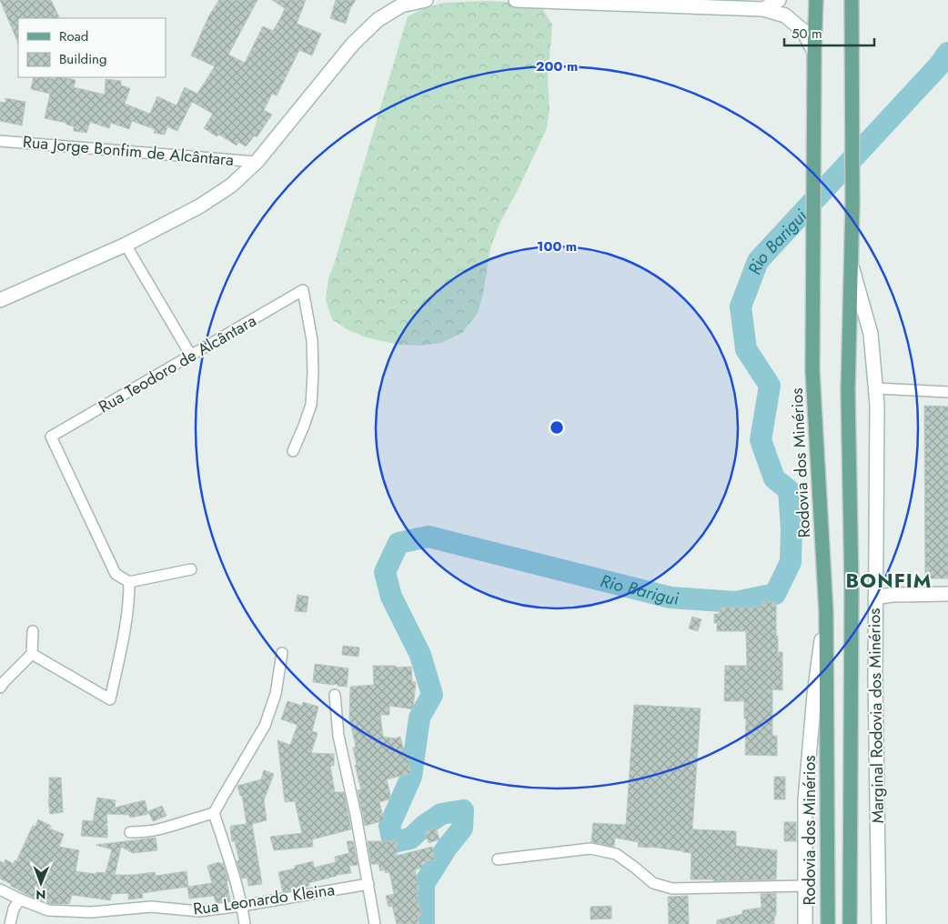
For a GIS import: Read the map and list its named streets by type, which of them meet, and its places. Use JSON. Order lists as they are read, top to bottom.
{
  "streets": {
    "main road": ["Rodovia dos Minérios", "Marginal Rodovia dos Minérios"],
    "street": ["Rua Jorge Bonfim de Alcântara", "Rua Teodoro de Alcântara", "Rua Leonardo Kleina"]
  },
  "districts": ["BONFIM"],
  "water": ["Rio Barigui"],
  "legend": ["Road", "Building"],
  "scale_bar": "50 m",
  "north": "bottom",
  "rings": ["200 m", "100 m"]
}
